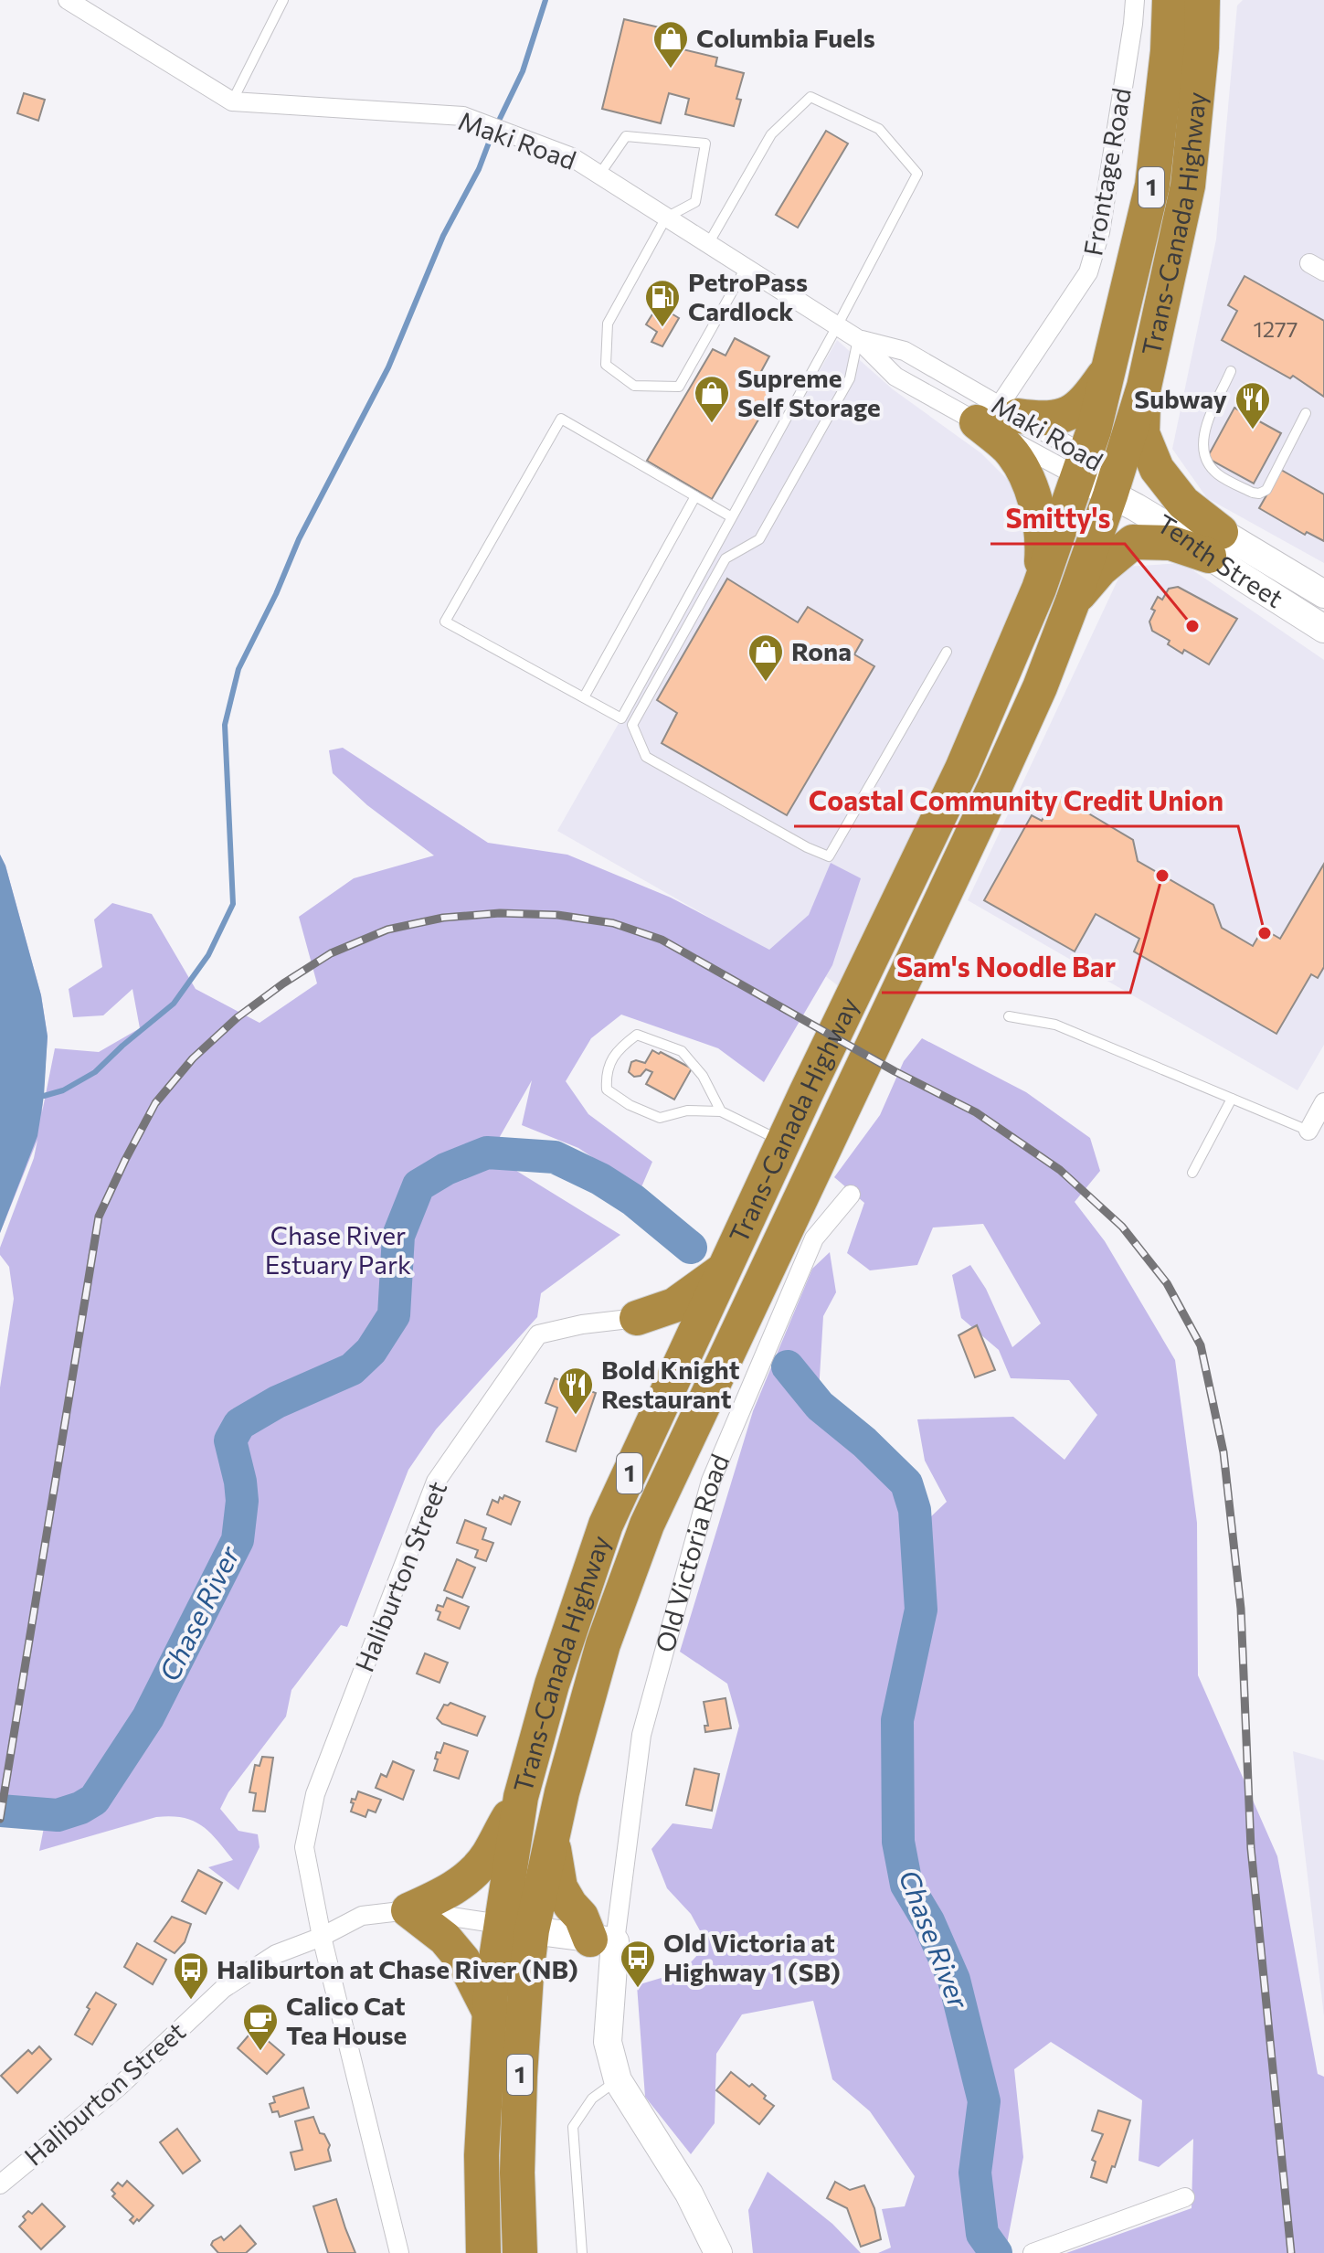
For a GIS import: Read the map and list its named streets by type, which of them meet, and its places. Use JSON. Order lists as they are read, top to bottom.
{
  "streets": {
    "highway": ["1", "Trans-Canada Highway"],
    "street": [
      "Maki Road",
      "Frontage Road",
      "Tenth Street",
      "Old Victoria Road",
      "Haliburton Street"
    ]
  },
  "crossings": [
    ["Maki Road", "Frontage Road"],
    ["Maki Road", "Trans-Canada Highway"],
    ["Maki Road", "Tenth Street"],
    ["Trans-Canada Highway", "Tenth Street"],
    ["Trans-Canada Highway", "Haliburton Street"]
  ],
  "water": ["Chase River"],
  "parks": ["Chase River Estuary Park"],
  "places": {
    "shop": ["Columbia Fuels", "Supreme Self Storage", "Rona"],
    "fuel station": ["PetroPass Cardlock"],
    "restaurant": ["Subway", "Bold Knight Restaurant"],
    "other": ["Smitty's", "Sam's Noodle Bar", "Coastal Community Credit Union"],
    "bus stop": ["Old Victoria at Highway 1 (SB)", "Haliburton at Chase River (NB)"],
    "cafe": ["Calico Cat Tea House"]
  },
  "house_numbers": ["1277"]
}
